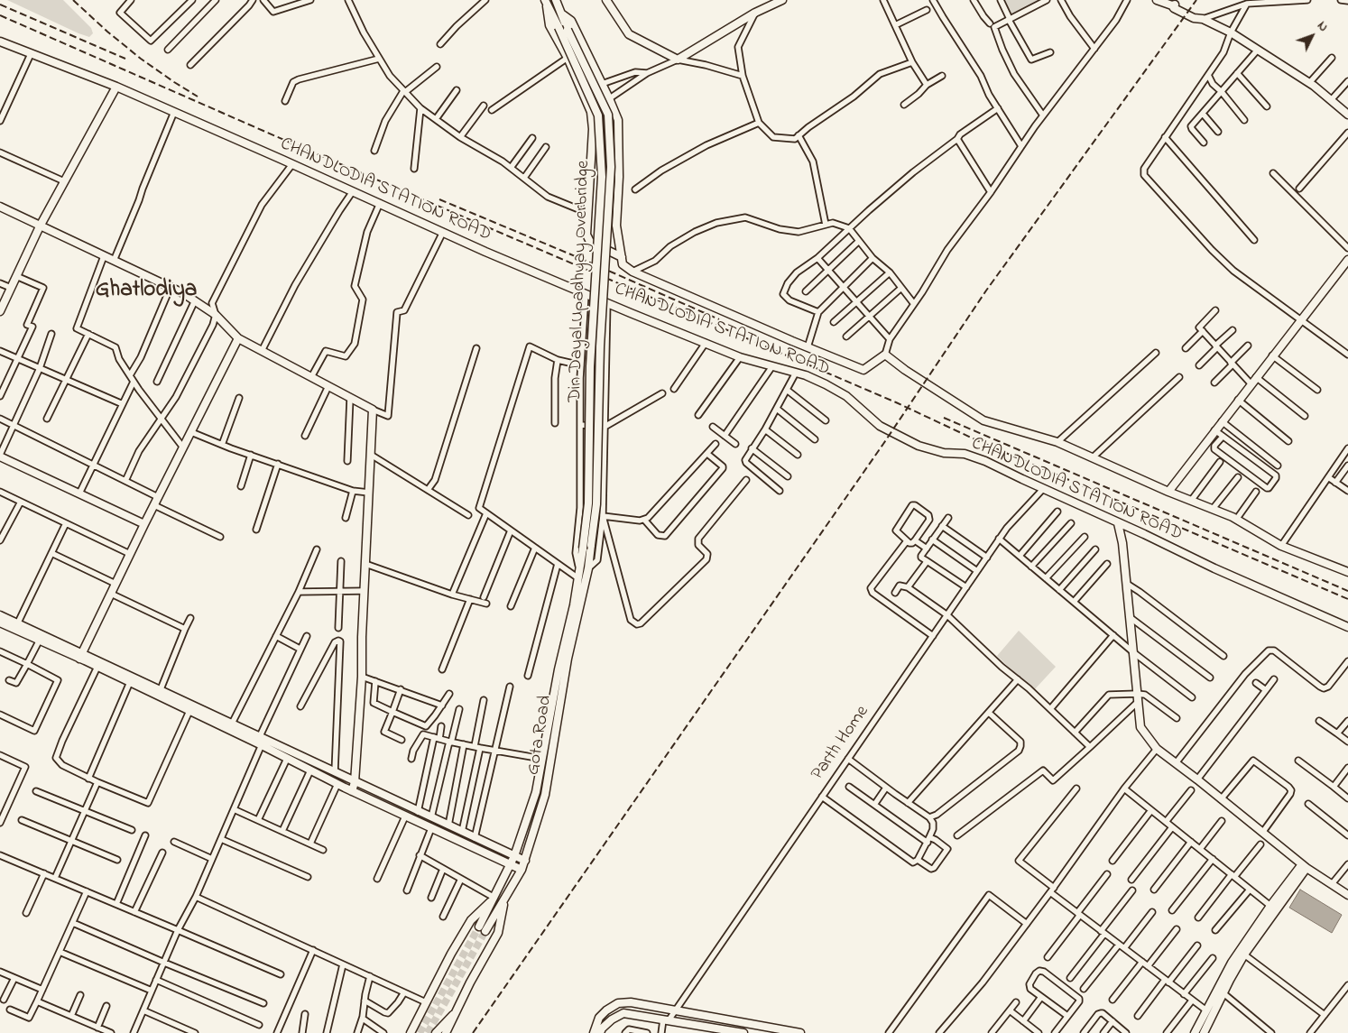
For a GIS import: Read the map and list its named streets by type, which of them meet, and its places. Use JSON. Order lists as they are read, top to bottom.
{
  "streets": {
    "street": [
      "CHANDLODIA STATION ROAD",
      "Din Dayal Upadhyay Overbridge",
      "Gota Road",
      "Parth Home"
    ]
  },
  "crossings": [
    ["CHANDLODIA STATION ROAD", "Parth Home"],
    ["Din Dayal Upadhyay Overbridge", "Gota Road"]
  ],
  "districts": ["Ghatlodiya"],
  "north": "top right"
}
